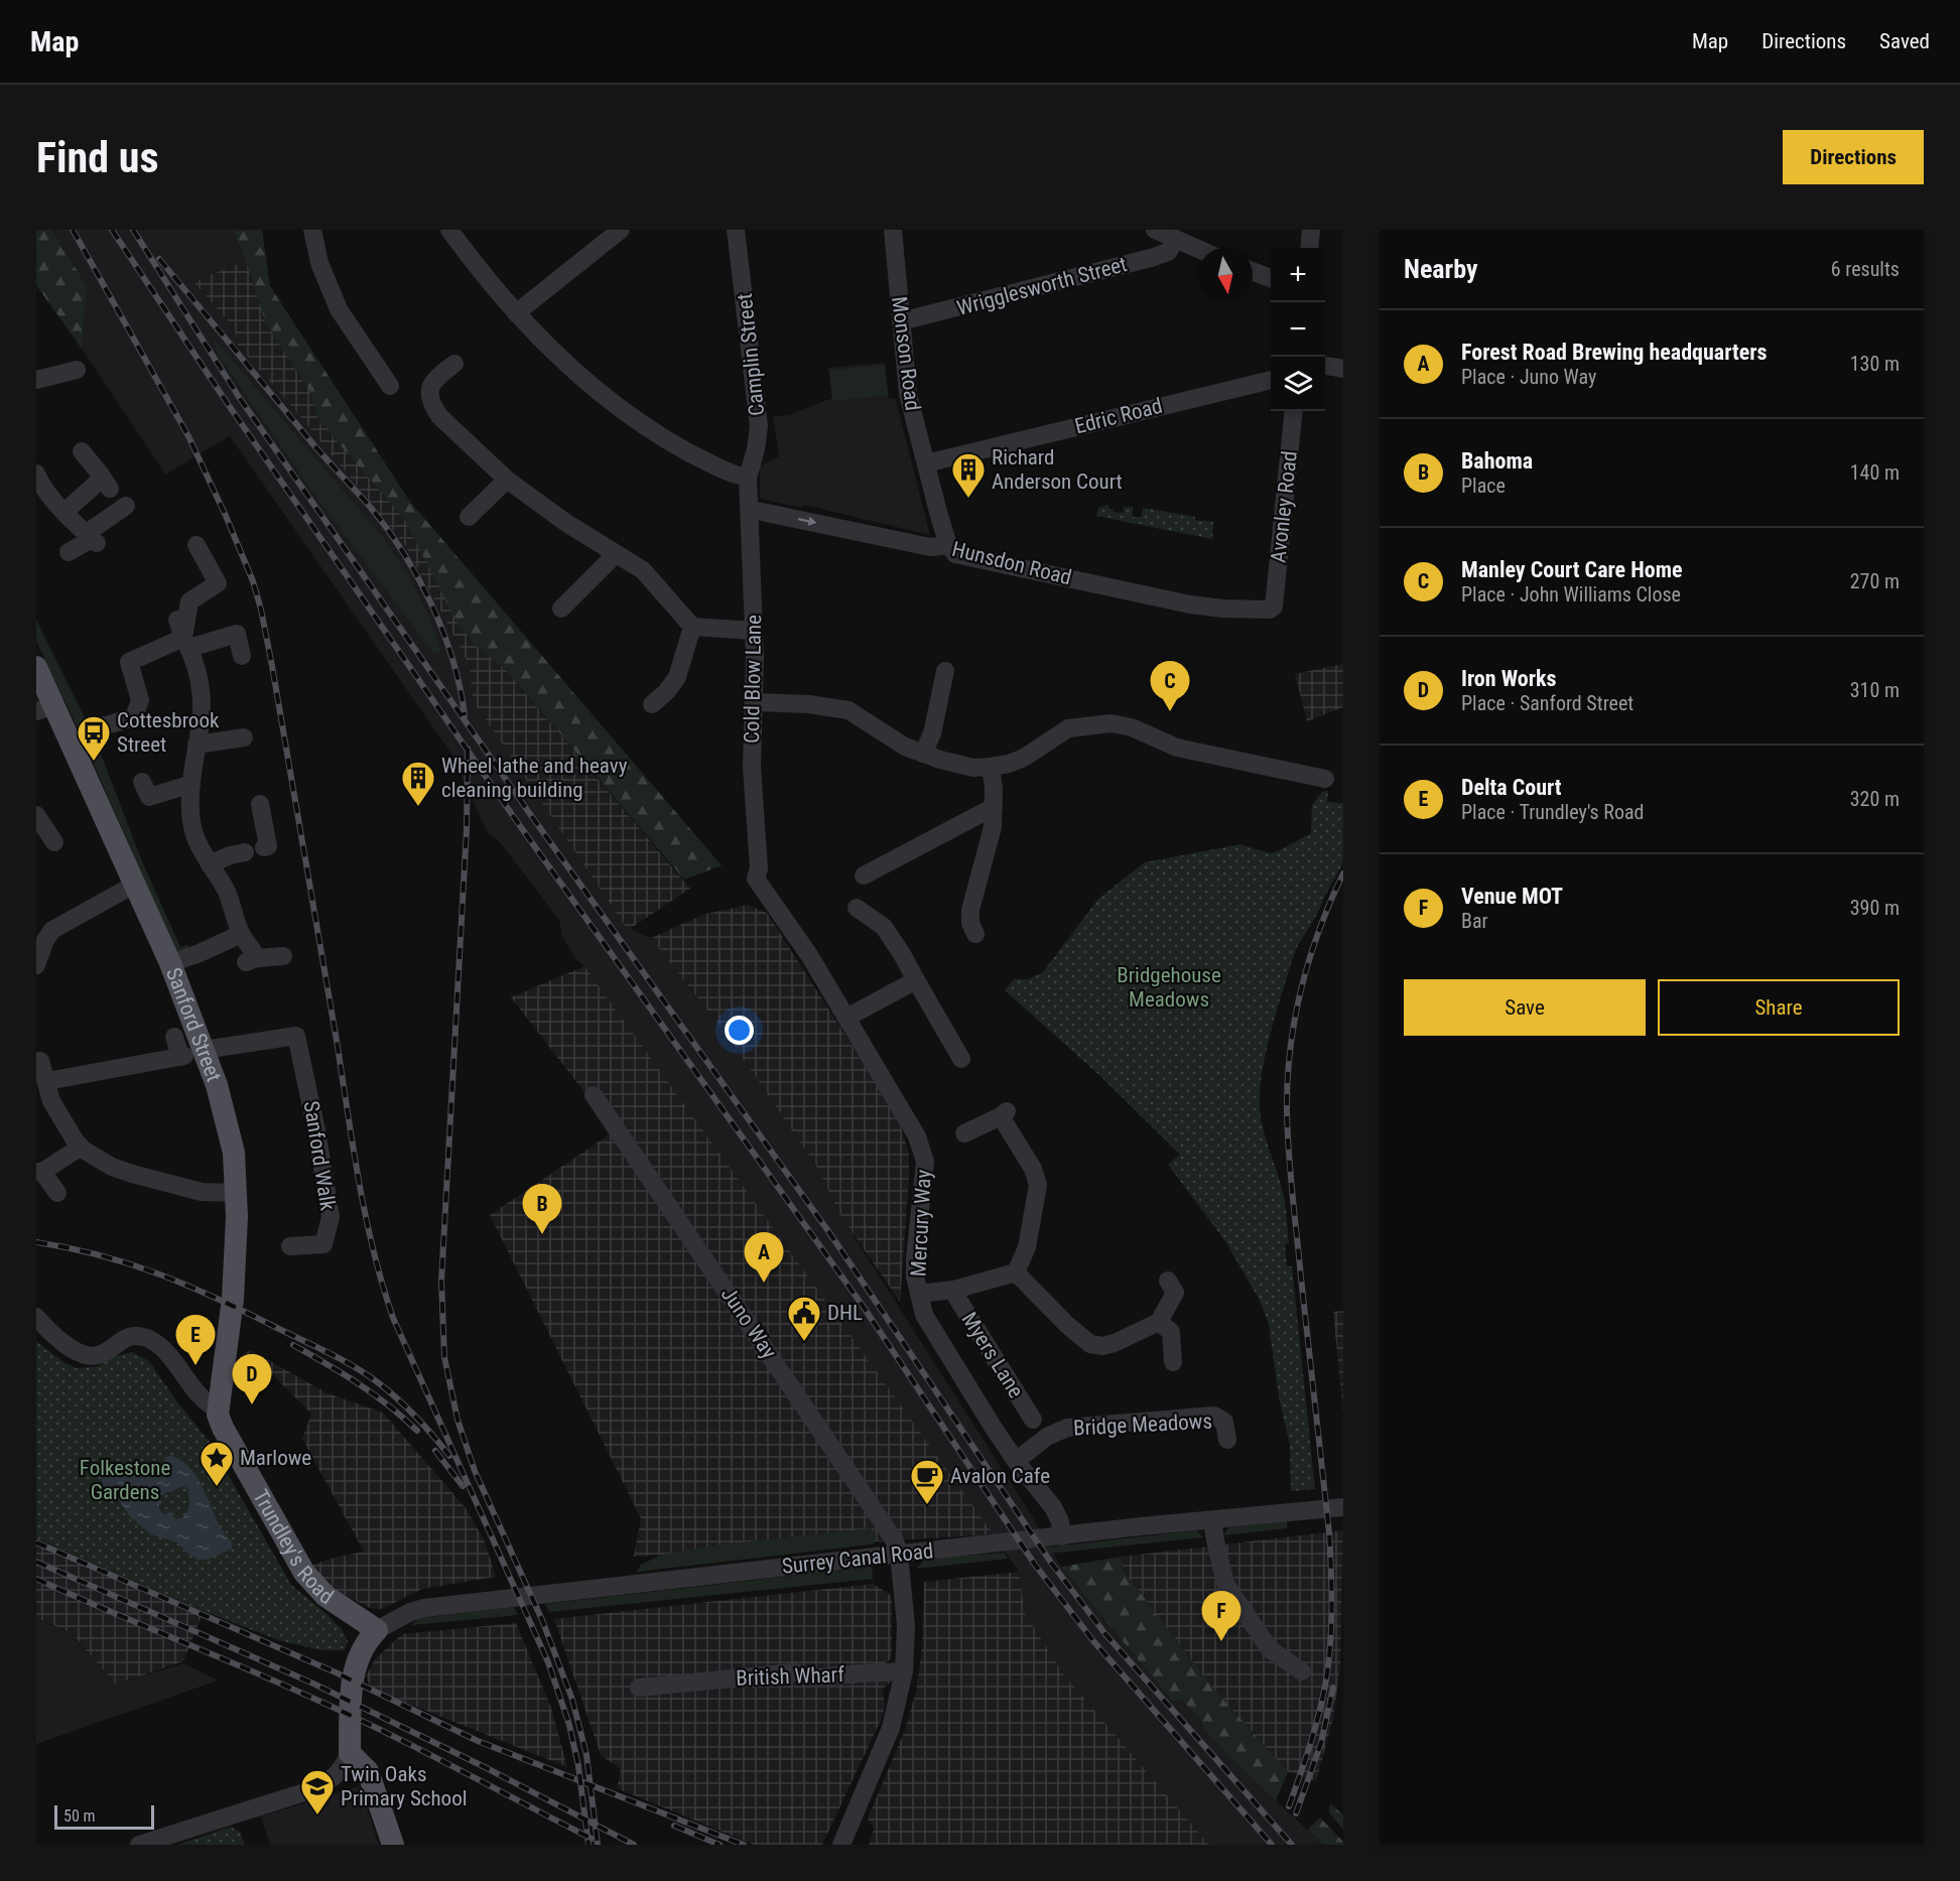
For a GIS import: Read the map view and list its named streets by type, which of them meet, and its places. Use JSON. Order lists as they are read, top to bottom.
{
  "streets": {
    "main road": ["Sanford Street", "Trundley's Road"],
    "street": [
      "Wrigglesworth Street",
      "Monson Road",
      "Camplin Street",
      "Edric Road",
      "Avonley Road",
      "Hunsdon Road",
      "Cold Blow Lane",
      "Sanford Walk",
      "Mercury Way",
      "Juno Way",
      "Myers Lane",
      "Bridge Meadows",
      "Surrey Canal Road",
      "British Wharf"
    ]
  },
  "crossings": [
    ["Wrigglesworth Street", "Monson Road"],
    ["Monson Road", "Edric Road"],
    ["Monson Road", "Hunsdon Road"],
    ["Camplin Street", "Cold Blow Lane"],
    ["Avonley Road", "Hunsdon Road"],
    ["Hunsdon Road", "Cold Blow Lane"],
    ["Cold Blow Lane", "Mercury Way"],
    ["Sanford Street", "Sanford Walk"],
    ["Sanford Street", "Trundley's Road"],
    ["Mercury Way", "Myers Lane"],
    ["Mercury Way", "Bridge Meadows"],
    ["Mercury Way", "Surrey Canal Road"],
    ["Juno Way", "Surrey Canal Road"],
    ["Trundley's Road", "Surrey Canal Road"]
  ],
  "one_way": ["Hunsdon Road"],
  "parks": ["Bridgehouse Meadows", "Folkestone Gardens"],
  "places": {
    "building": ["Richard Anderson Court", "Wheel lathe and heavy cleaning building"],
    "bus stop": ["Cottesbrook Street"],
    "public building": ["DHL"],
    "place": ["Marlowe"],
    "cafe": ["Avalon Cafe"],
    "school or university": ["Twin Oaks Primary School"]
  },
  "scale_bar": "50 m",
  "north": "bottom",
  "page": {
    "header": "Map",
    "nav": ["Map", "Directions", "Saved"],
    "buttons": [
      "Directions",
      ["Save", "Share"]
    ],
    "title": "Find us",
    "heading": ["Nearby", "6 results"],
    "map_buttons": ["+", "−"],
    "list": [
      {
        "mark": "A",
        "name": "Forest Road Brewing headquarters",
        "note": "Place · Juno Way",
        "value": "130 m"
      },
      {
        "mark": "B",
        "name": "Bahoma",
        "note": "Place",
        "value": "140 m"
      },
      {
        "mark": "C",
        "name": "Manley Court Care Home",
        "note": "Place · John Williams Close",
        "value": "270 m"
      },
      {
        "mark": "D",
        "name": "Iron Works",
        "note": "Place · Sanford Street",
        "value": "310 m"
      },
      {
        "mark": "E",
        "name": "Delta Court",
        "note": "Place · Trundley's Road",
        "value": "320 m"
      },
      {
        "mark": "F",
        "name": "Venue MOT",
        "note": "Bar",
        "value": "390 m"
      }
    ],
    "pins": [
      "C",
      "B",
      "A",
      "E",
      "D",
      "F"
    ],
    "scale": "50 m"
  }
}
